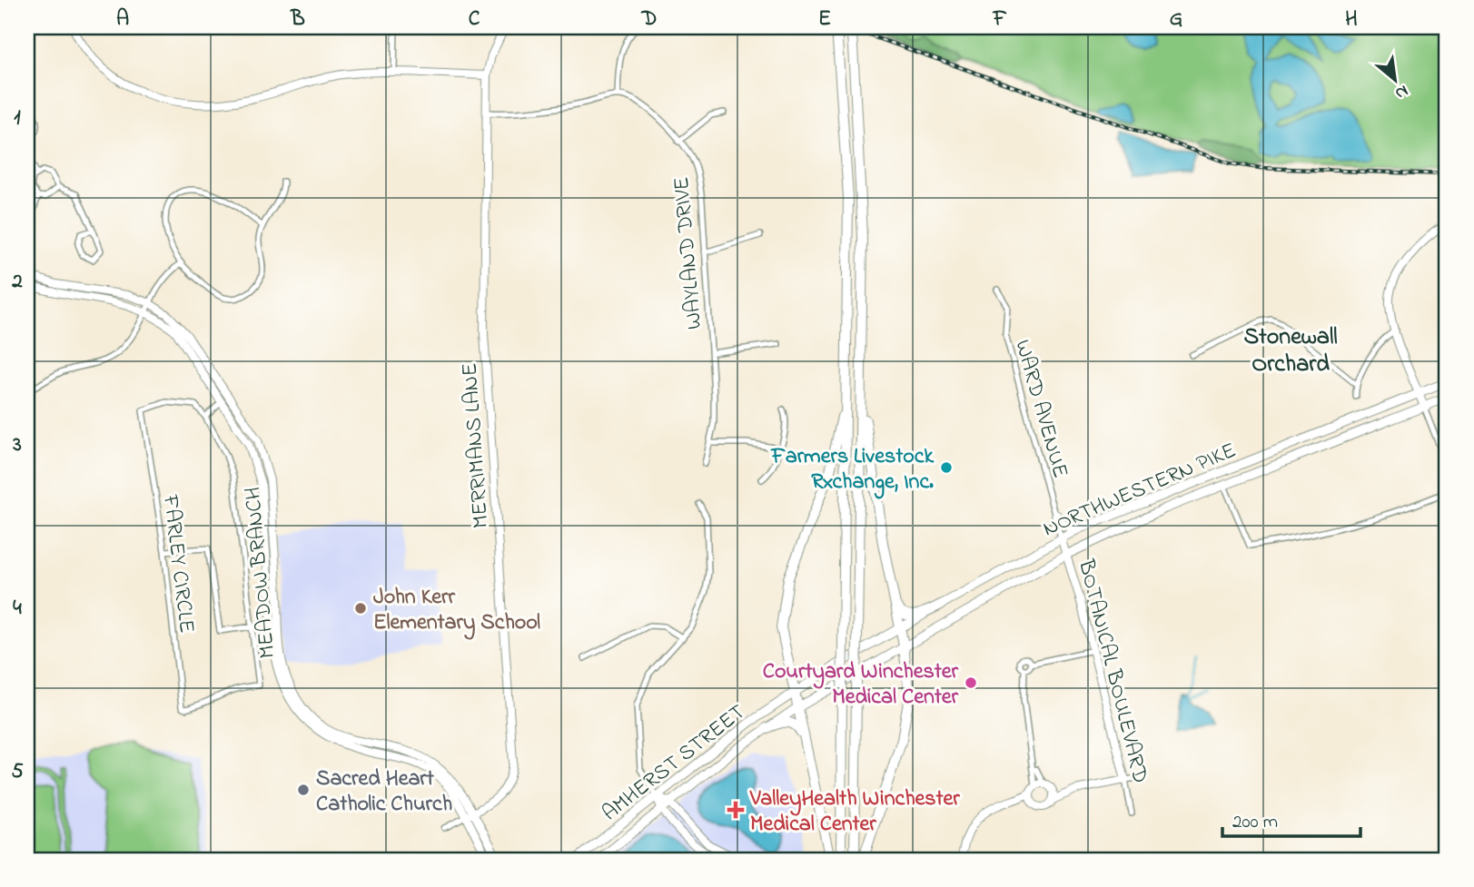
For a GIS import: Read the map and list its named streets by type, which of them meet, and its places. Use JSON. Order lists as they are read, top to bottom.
{
  "streets": {
    "main road": [
      "MERRIMANS LANE",
      "NORTHWESTERN PIKE",
      "MEADOW BRANCH",
      "BOTANICAL BOULEVARD",
      "AMHERST STREET"
    ],
    "street": ["WAYLAND DRIVE", "WARD AVENUE", "FARLEY CIRCLE"]
  },
  "crossings": [
    ["WARD AVENUE", "NORTHWESTERN PIKE"],
    ["WARD AVENUE", "BOTANICAL BOULEVARD"],
    ["MERRIMANS LANE", "MEADOW BRANCH"],
    ["NORTHWESTERN PIKE", "BOTANICAL BOULEVARD"],
    ["NORTHWESTERN PIKE", "AMHERST STREET"]
  ],
  "districts": ["Stonewall Orchard"],
  "places": {
    "other": [
      "Farmers Livestock Rxchange, Inc.",
      "John Kerr Elementary School",
      "Courtyard Winchester Medical Center",
      "Sacred Heart Catholic Church"
    ],
    "health": ["ValleyHealth Winchester Medical Center"]
  },
  "scale_bar": "200 m",
  "north": "bottom right",
  "grid": {
    "columns": [
      "A",
      "B",
      "C",
      "D",
      "E",
      "F",
      "G",
      "H"
    ],
    "rows": [
      "1",
      "2",
      "3",
      "4",
      "5"
    ]
  }
}
